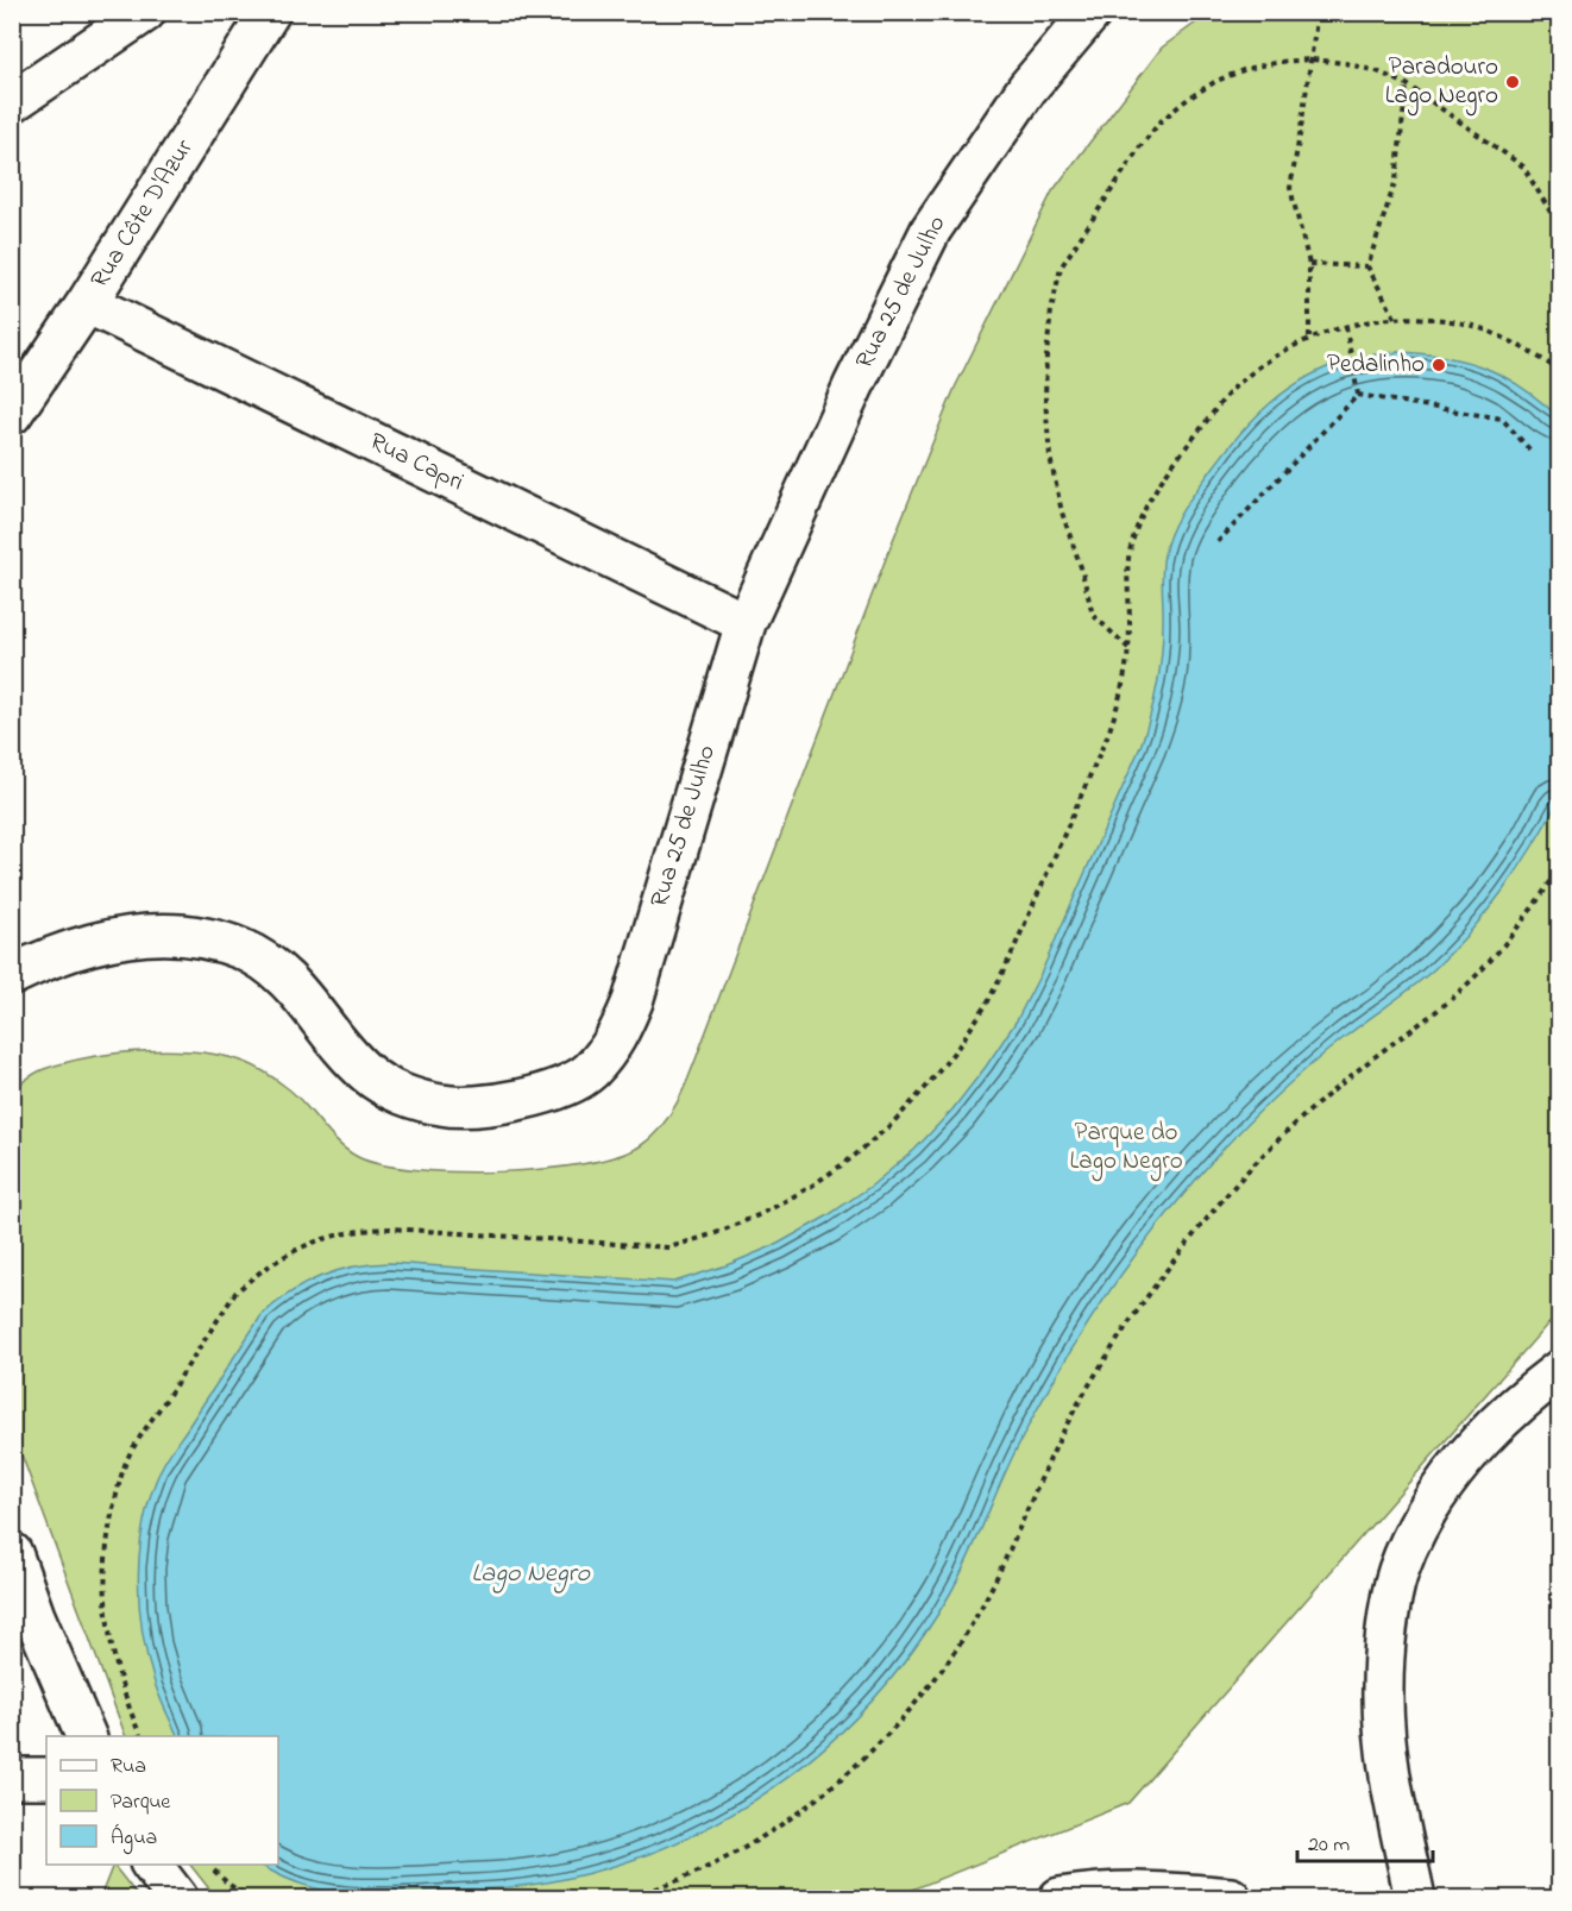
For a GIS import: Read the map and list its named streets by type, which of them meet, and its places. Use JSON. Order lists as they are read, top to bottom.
{
  "streets": {
    "street": ["Rua Côte D'Azur", "Rua 25 de Julho", "Rua Capri"]
  },
  "crossings": [
    ["Rua Côte D'Azur", "Rua Capri"],
    ["Rua 25 de Julho", "Rua Capri"]
  ],
  "water": ["Lago Negro"],
  "parks": ["Parque do Lago Negro"],
  "places": ["Paradouro Lago Negro", "Pedalinho"],
  "legend": ["Rua", "Parque", "Água"],
  "scale_bar": "20 m"
}
